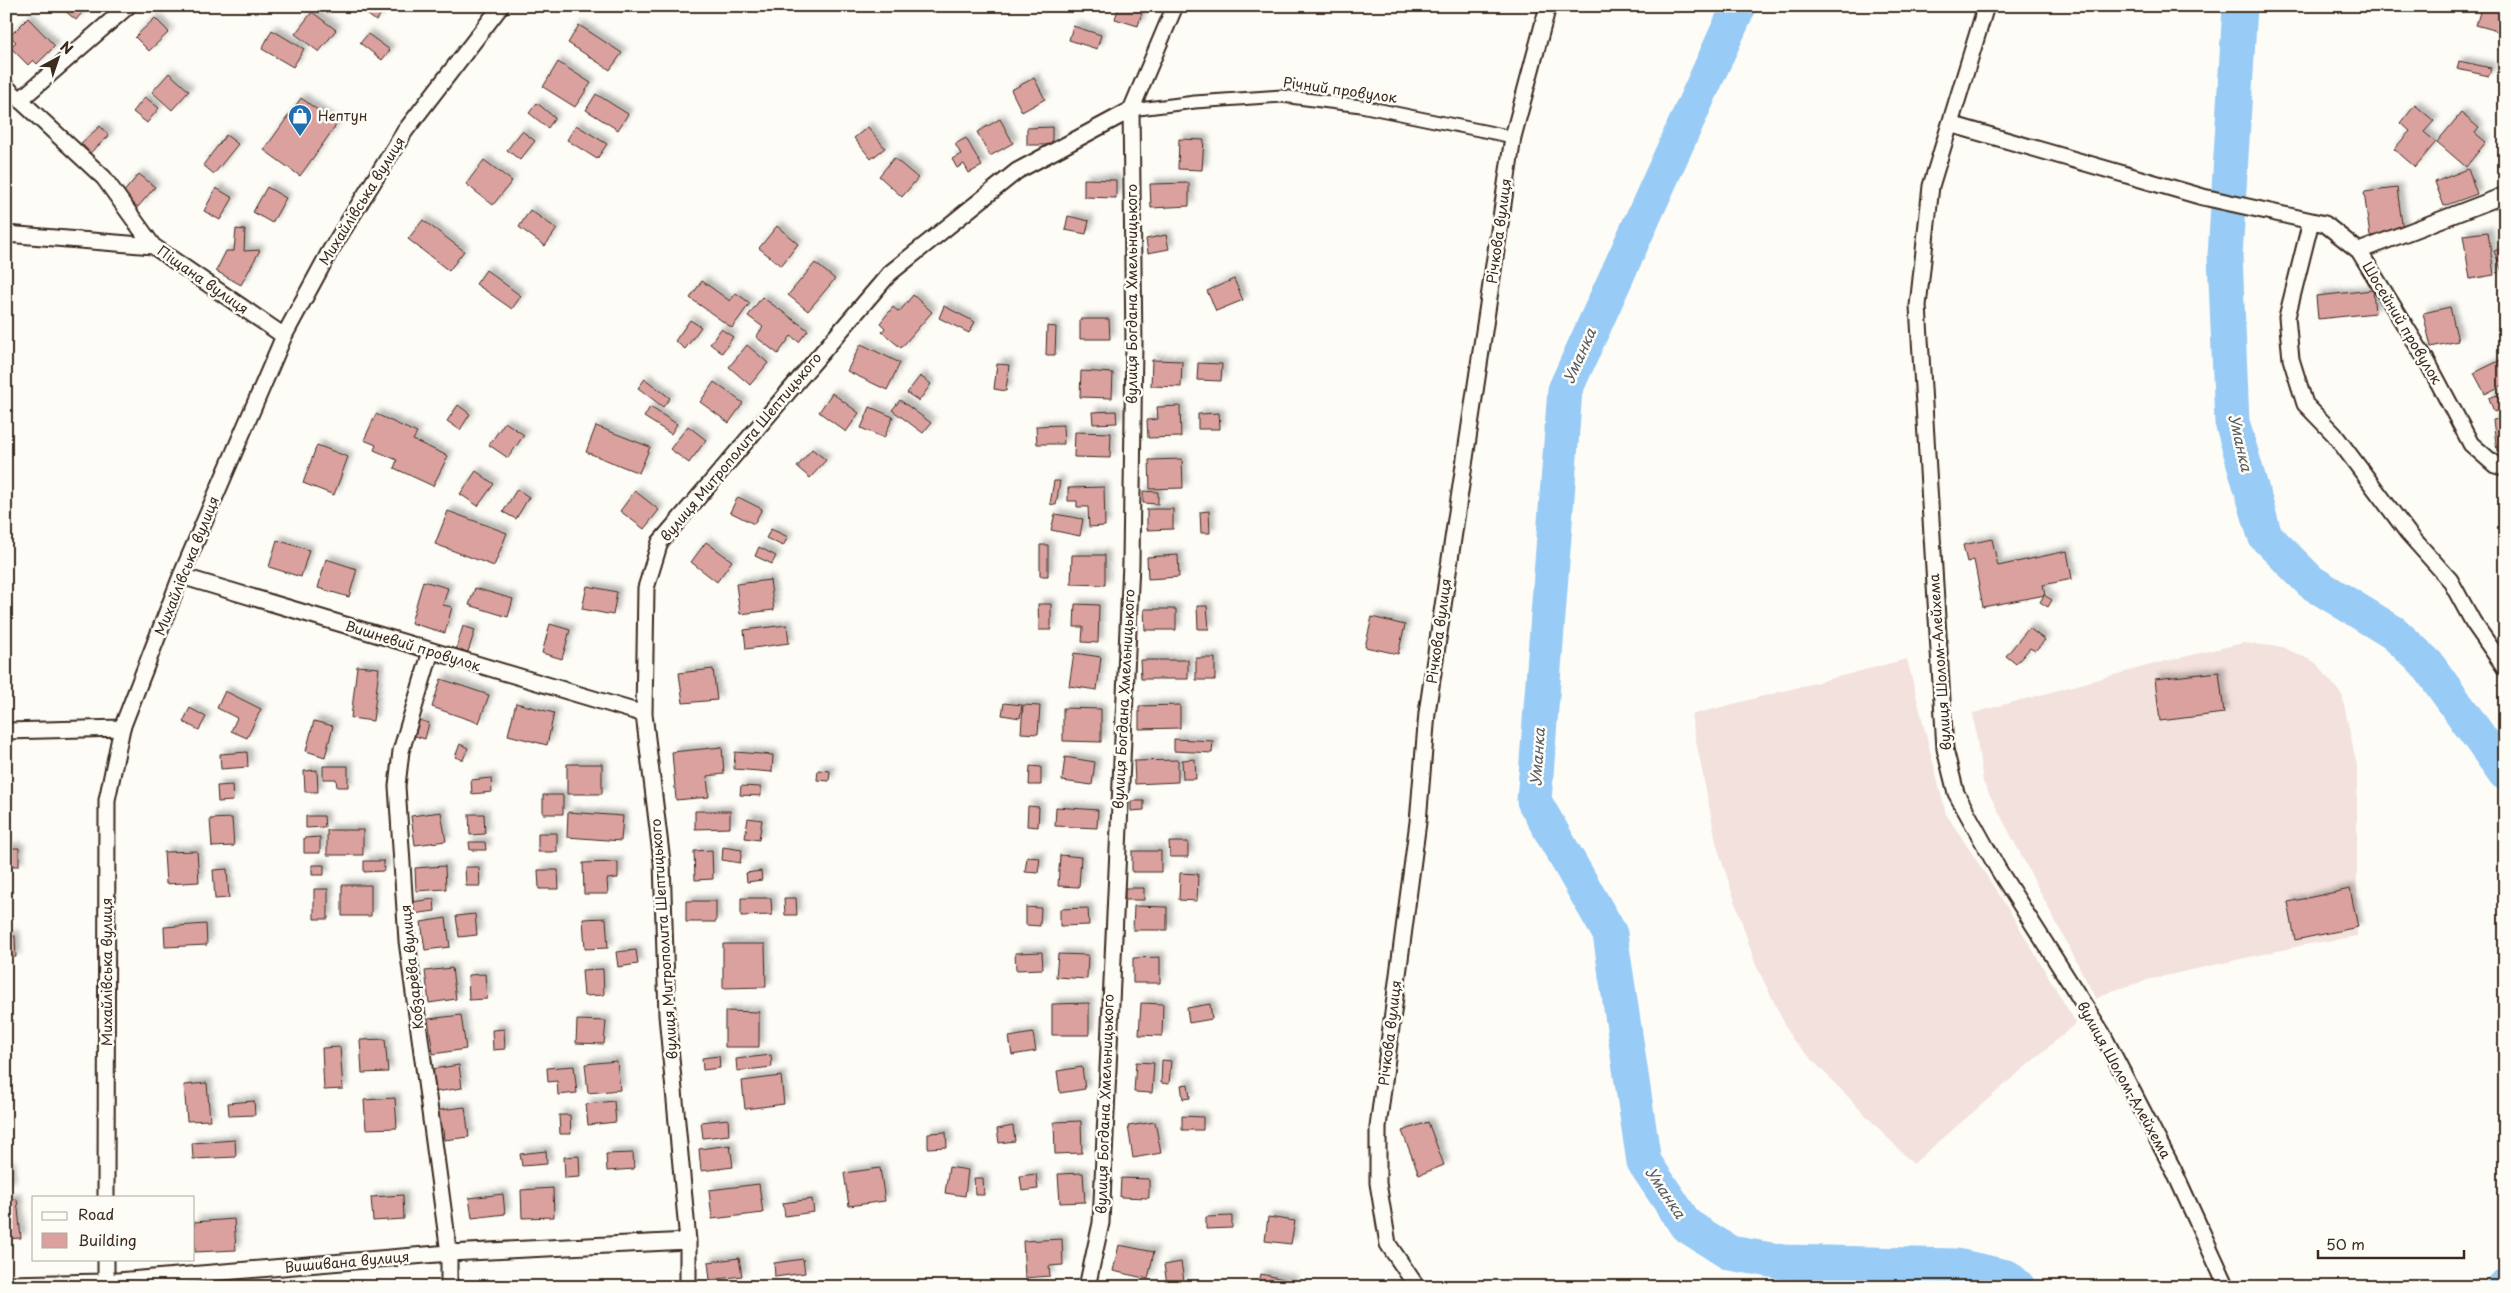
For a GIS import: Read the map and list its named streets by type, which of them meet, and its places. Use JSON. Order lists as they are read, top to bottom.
{
  "streets": {
    "street": [
      "Річний провулок",
      "Михайлівська вулиця",
      "Річкова вулиця",
      "Піщана вулиця",
      "вулиця Богдана Хмельницького",
      "Шосейний провулок",
      "вулиця Митрополита Шептицького",
      "Вишневий провулок",
      "вулиця Шолом-Алейхема",
      "Кобзарèва вулиця",
      "Вишивана вулиця"
    ]
  },
  "crossings": [
    ["Річний провулок", "Річкова вулиця"],
    ["Річний провулок", "вулиця Богдана Хмельницького"],
    ["Річний провулок", "вулиця Митрополита Шептицького"],
    ["Михайлівська вулиця", "Піщана вулиця"],
    ["Михайлівська вулиця", "Вишневий провулок"],
    ["вулиця Богдана Хмельницького", "вулиця Митрополита Шептицького"],
    ["Шосейний провулок", "вулиця Шолом-Алейхема"],
    ["вулиця Митрополита Шептицького", "Вишневий провулок"],
    ["вулиця Митрополита Шептицького", "Вишивана вулиця"],
    ["Вишневий провулок", "Кобзарèва вулиця"],
    ["Кобзарèва вулиця", "Вишивана вулиця"]
  ],
  "water": ["Уманка"],
  "places": {
    "shop": ["Нептун"]
  },
  "legend": ["Road", "Building"],
  "scale_bar": "50 m",
  "north": "top right"
}
